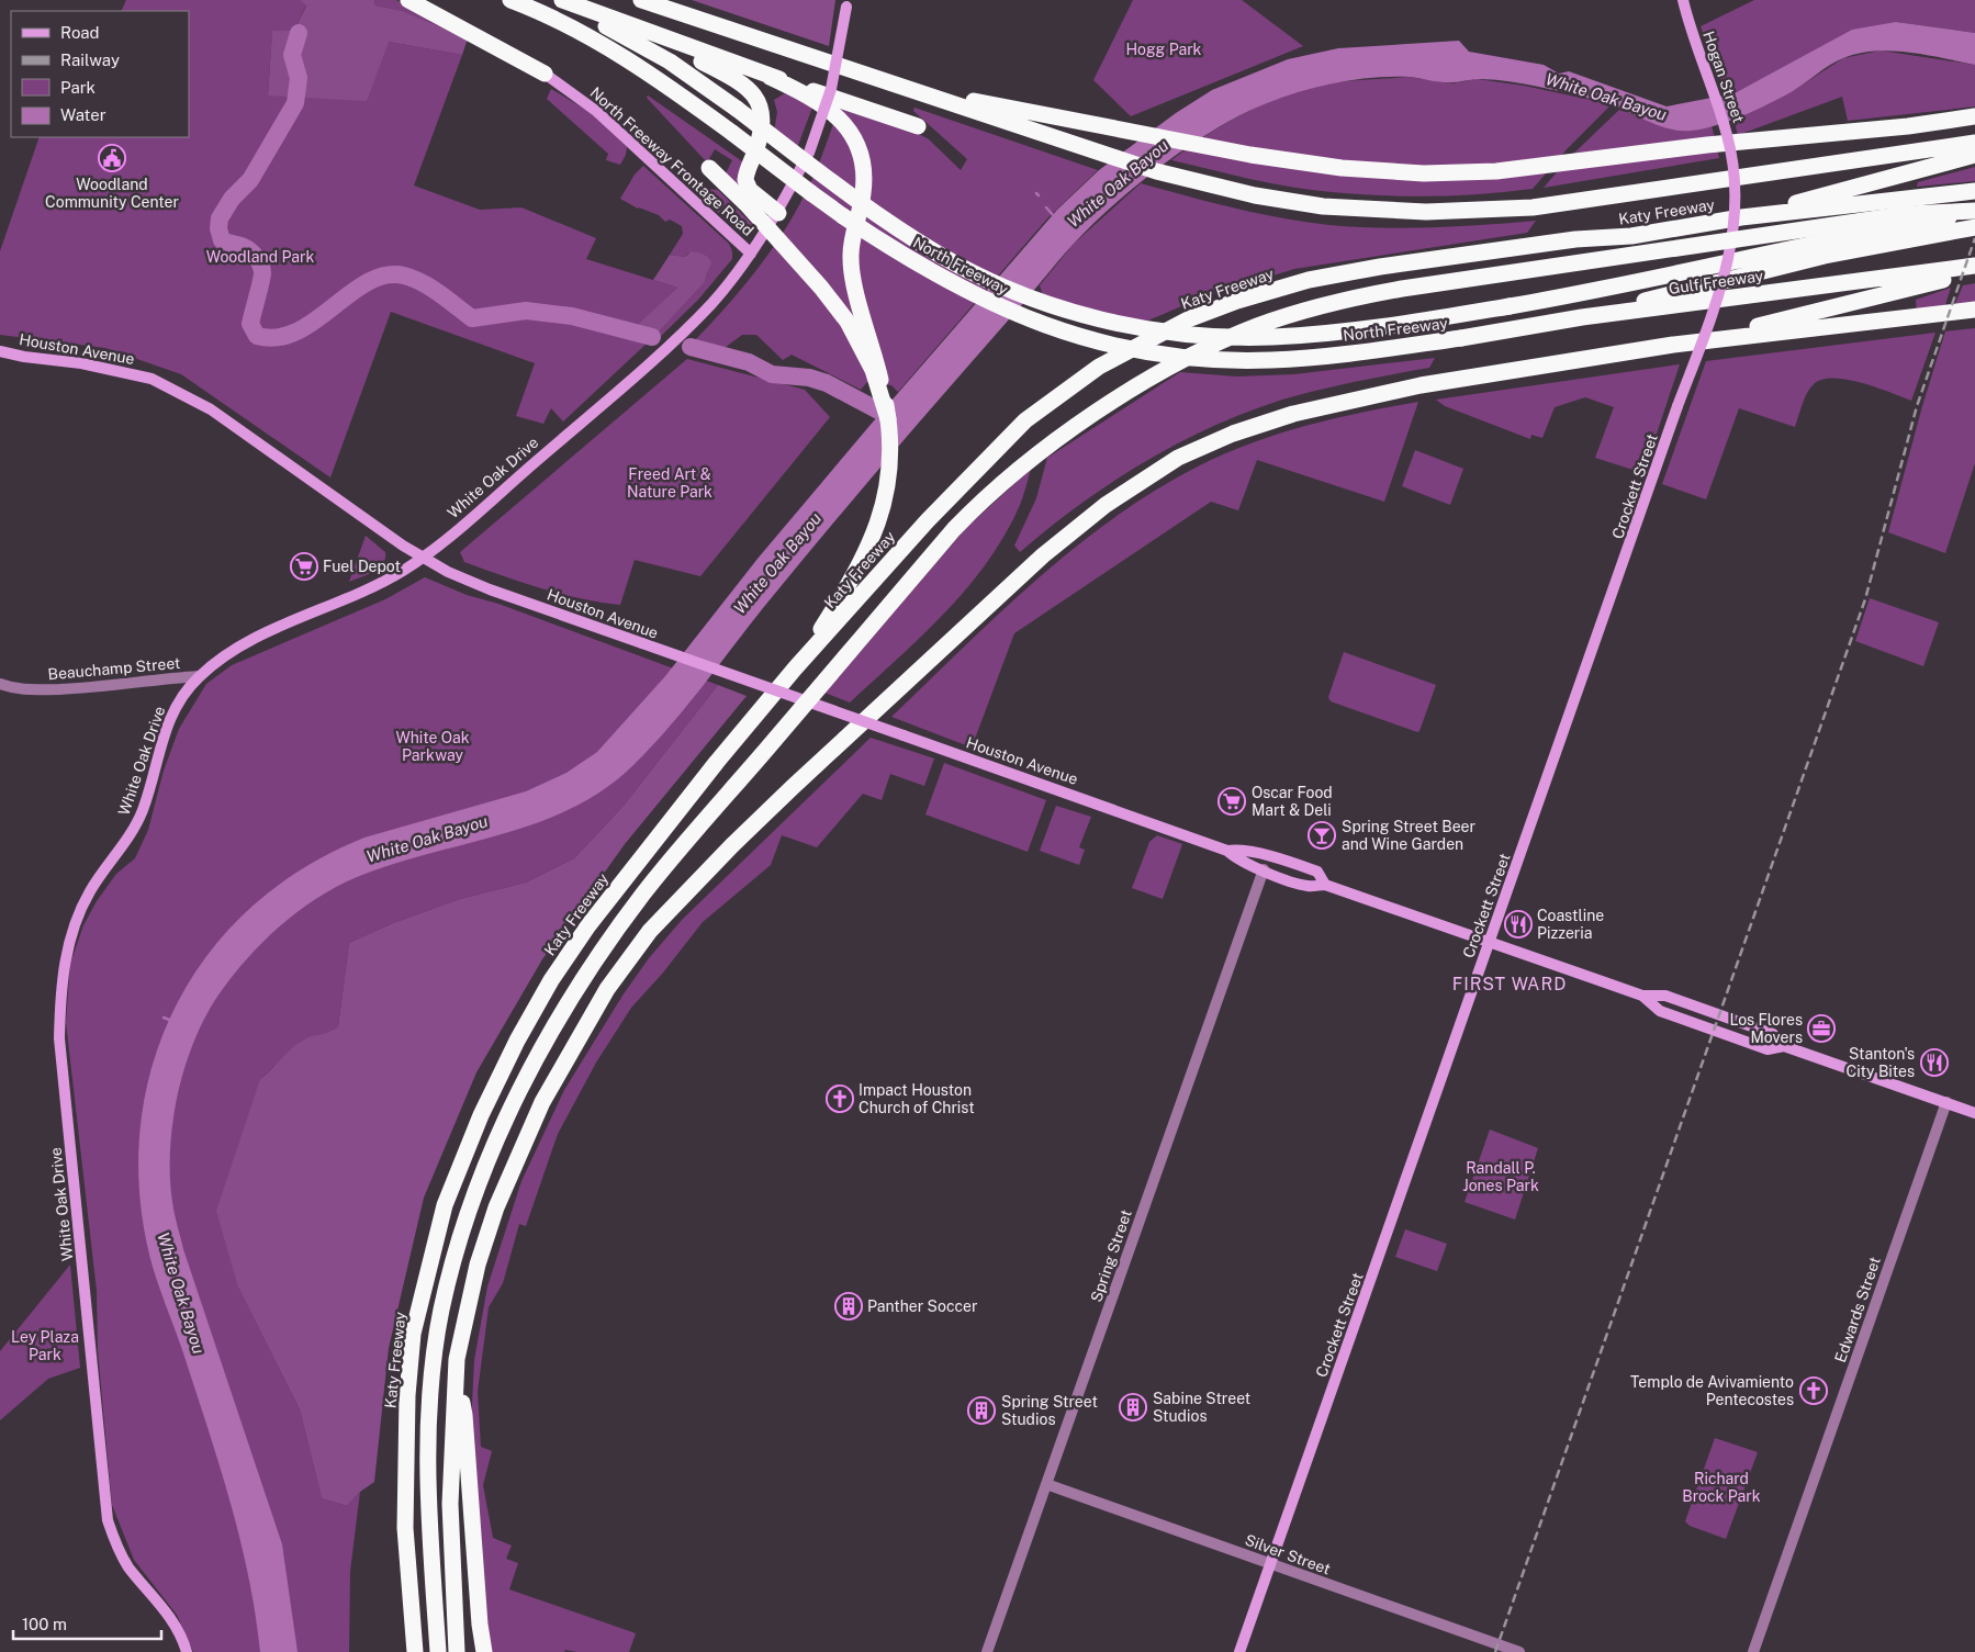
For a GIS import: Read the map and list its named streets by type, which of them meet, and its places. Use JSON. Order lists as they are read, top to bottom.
{
  "streets": {
    "highway": ["Katy Freeway", "North Freeway", "Gulf Freeway"],
    "main road": [
      "Hogan Street",
      "North Freeway Frontage Road",
      "Houston Avenue",
      "White Oak Drive",
      "Crockett Street"
    ],
    "street": [
      "Beauchamp Street",
      "Spring Street",
      "Edwards Street",
      "Silver Street"
    ]
  },
  "crossings": [
    ["Hogan Street", "Crockett Street"],
    ["North Freeway Frontage Road", "White Oak Drive"],
    ["North Freeway", "Gulf Freeway"],
    ["Houston Avenue", "White Oak Drive"],
    ["Houston Avenue", "Crockett Street"],
    ["Houston Avenue", "Spring Street"],
    ["Houston Avenue", "Edwards Street"],
    ["White Oak Drive", "Beauchamp Street"],
    ["Crockett Street", "Silver Street"],
    ["Spring Street", "Silver Street"]
  ],
  "districts": ["FIRST WARD"],
  "water": ["White Oak Bayou"],
  "parks": [
    "Hogg Park",
    "Woodland Park",
    "Freed Art & Nature Park",
    "White Oak Parkway",
    "Randall P. Jones Park",
    "Ley Plaza Park",
    "Richard Brock Park"
  ],
  "places": {
    "public building": ["Woodland Community Center"],
    "supermarket": ["Fuel Depot", "Oscar Food Mart & Deli"],
    "bar": ["Spring Street Beer and Wine Garden"],
    "restaurant": ["Coastline Pizzeria", "Stanton's City Bites"],
    "office": ["Los Flores Movers"],
    "church": ["Impact Houston Church of Christ", "Templo de Avivamiento Pentecostes"],
    "building": ["Panther Soccer", "Sabine Street Studios", "Spring Street Studios"]
  },
  "legend": [
    "Road",
    "Railway",
    "Park",
    "Water"
  ],
  "scale_bar": "100 m"
}
